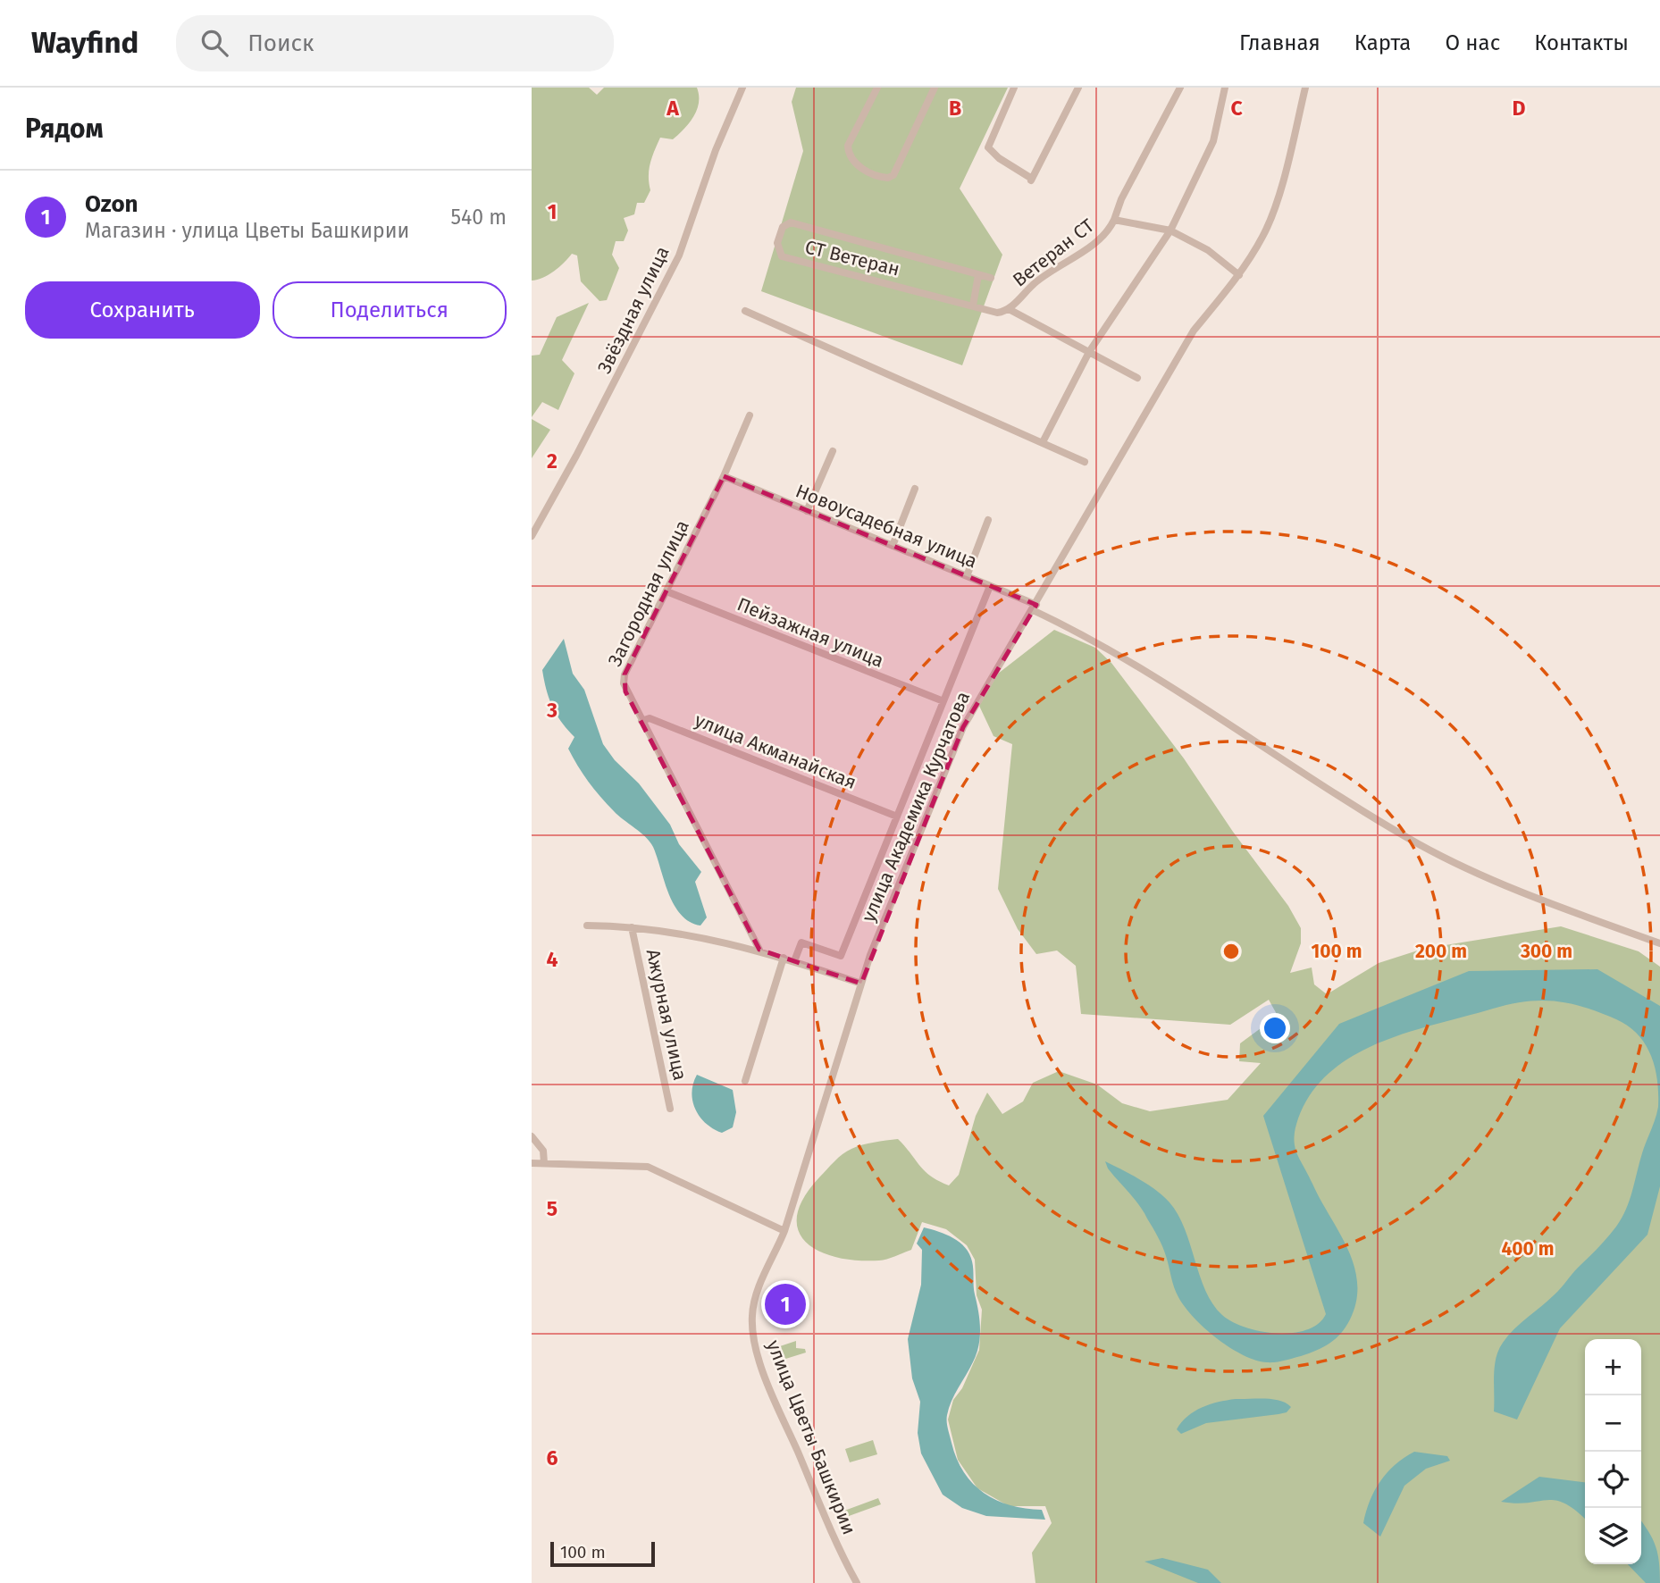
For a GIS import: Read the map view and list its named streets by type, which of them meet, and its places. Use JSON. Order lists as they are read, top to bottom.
{
  "streets": {
    "street": [
      "Ветеран СТ",
      "СТ Ветеран",
      "Звёздная улица",
      "Новоусадебная улица",
      "Загородная улица",
      "Пейзажная улица",
      "улица Акманайская",
      "улица Академика Курчатова",
      "Ажурная улица",
      "улица Цветы Башкирии"
    ]
  },
  "crossings": [
    ["Ветеран СТ", "СТ Ветеран"],
    ["Ветеран СТ", "улица Академика Курчатова"],
    ["Новоусадебная улица", "Загородная улица"],
    ["Новоусадебная улица", "улица Академика Курчатова"],
    ["Загородная улица", "Пейзажная улица"],
    ["Загородная улица", "улица Акманайская"],
    ["улица Академика Курчатова", "улица Цветы Башкирии"]
  ],
  "scale_bar": "100 m",
  "page": {
    "header": "Wayfind",
    "search": "Поиск",
    "nav": [
      "Главная",
      "Карта",
      "О нас",
      "Контакты"
    ],
    "heading": "Рядом",
    "list": [
      {
        "mark": "1",
        "name": "Ozon",
        "note": "Магазин · улица Цветы Башкирии",
        "value": "540 m"
      }
    ],
    "buttons": ["Сохранить", "Поделиться"],
    "pins": "1",
    "map_buttons": ["+", "−"],
    "scale": "100 m"
  },
  "grid": {
    "columns": [
      "A",
      "B",
      "C",
      "D"
    ],
    "rows": [
      "1",
      "2",
      "3",
      "4",
      "5",
      "6"
    ]
  },
  "rings": [
    "100 m",
    "200 m",
    "300 m",
    "400 m"
  ]
}
